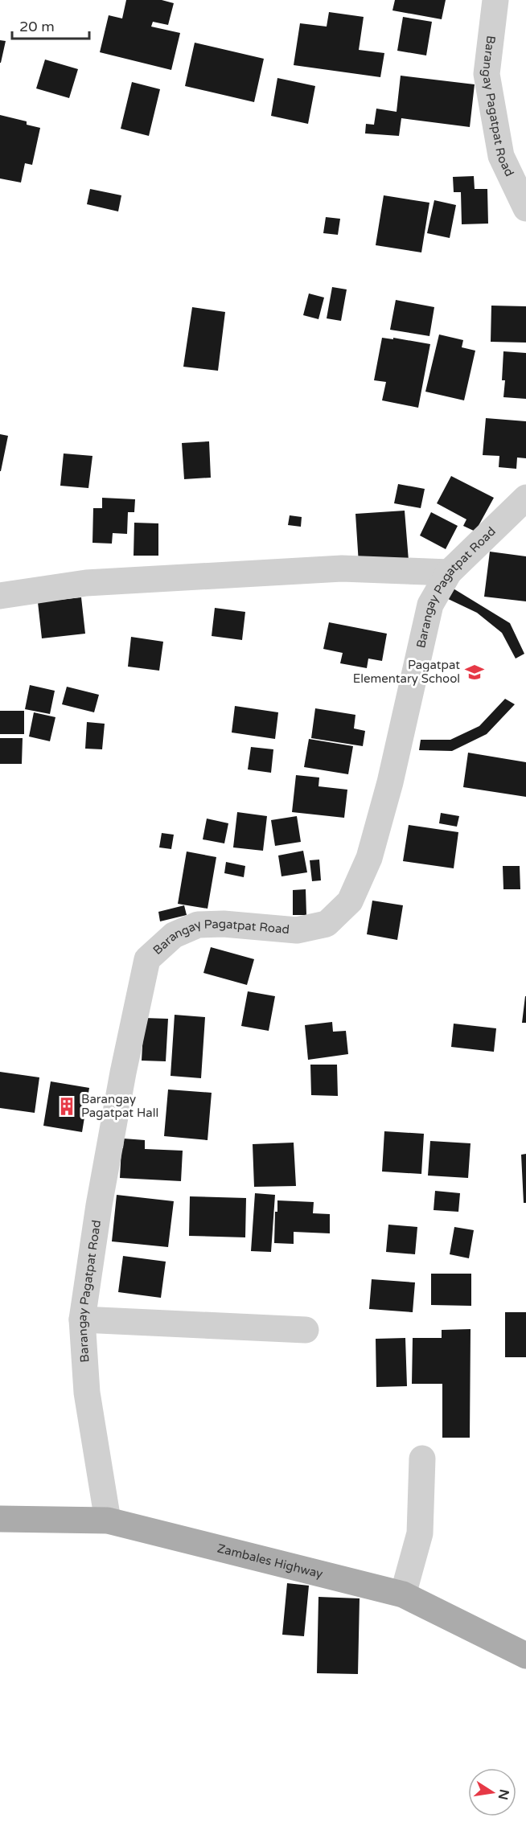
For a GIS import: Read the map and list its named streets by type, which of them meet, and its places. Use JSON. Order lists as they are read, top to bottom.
{
  "streets": {
    "main road": ["Zambales Highway"],
    "street": ["Barangay Pagatpat Road"]
  },
  "crossings": [
    ["Barangay Pagatpat Road", "Zambales Highway"]
  ],
  "places": {
    "school or university": ["Pagatpat Elementary School"],
    "building": ["Barangay Pagatpat Hall"]
  },
  "scale_bar": "20 m",
  "north": "right"
}
